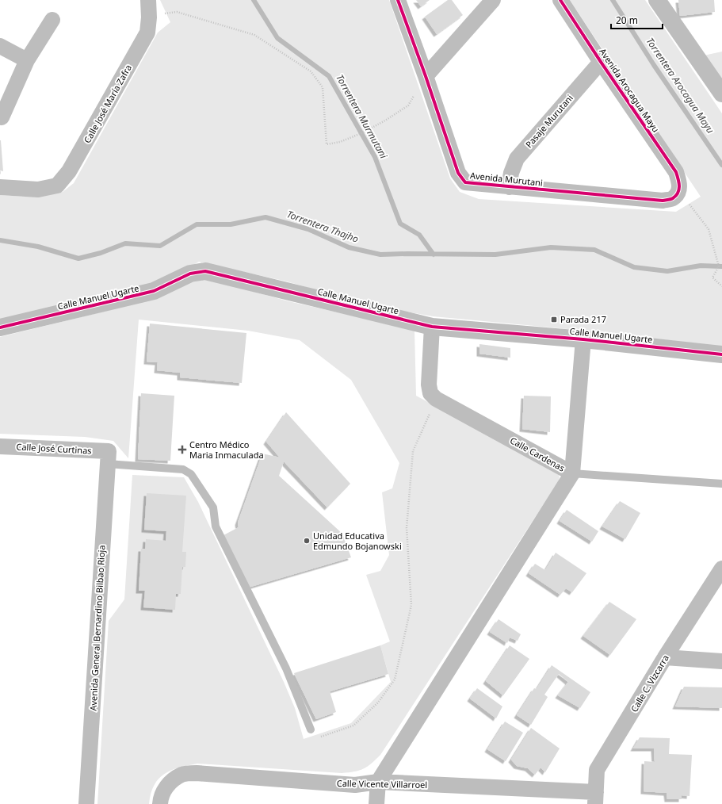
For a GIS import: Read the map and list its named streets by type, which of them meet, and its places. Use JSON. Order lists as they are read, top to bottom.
{
  "streets": {
    "street": [
      "Avenida Arocagua Mayu",
      "Calle José María Zafra",
      "Pasaje Murutani",
      "Avenida Murutani",
      "Calle Manuel Ugarte",
      "Calle José Curtinas",
      "Calle Cardenas",
      "Avenida General Bernardino Bilbao Rioja",
      "Calle C. Vizcarra",
      "Calle Vicente Villarroel"
    ]
  },
  "crossings": [
    ["Avenida Arocagua Mayu", "Pasaje Murutani"],
    ["Avenida Arocagua Mayu", "Avenida Murutani"],
    ["Pasaje Murutani", "Avenida Murutani"],
    ["Calle José Curtinas", "Avenida General Bernardino Bilbao Rioja"],
    ["Calle C. Vizcarra", "Calle Vicente Villarroel"]
  ],
  "water": ["Torrentera Arocagua Mayu", "Torrentera Murmutani", "Torrentera Thajho"],
  "places": {
    "transit": ["Parada 217"],
    "health": ["Centro Médico Maria Inmaculada"],
    "other": ["Unidad Educativa Edmundo Bojanowski"]
  },
  "scale_bar": "20 m"
}
